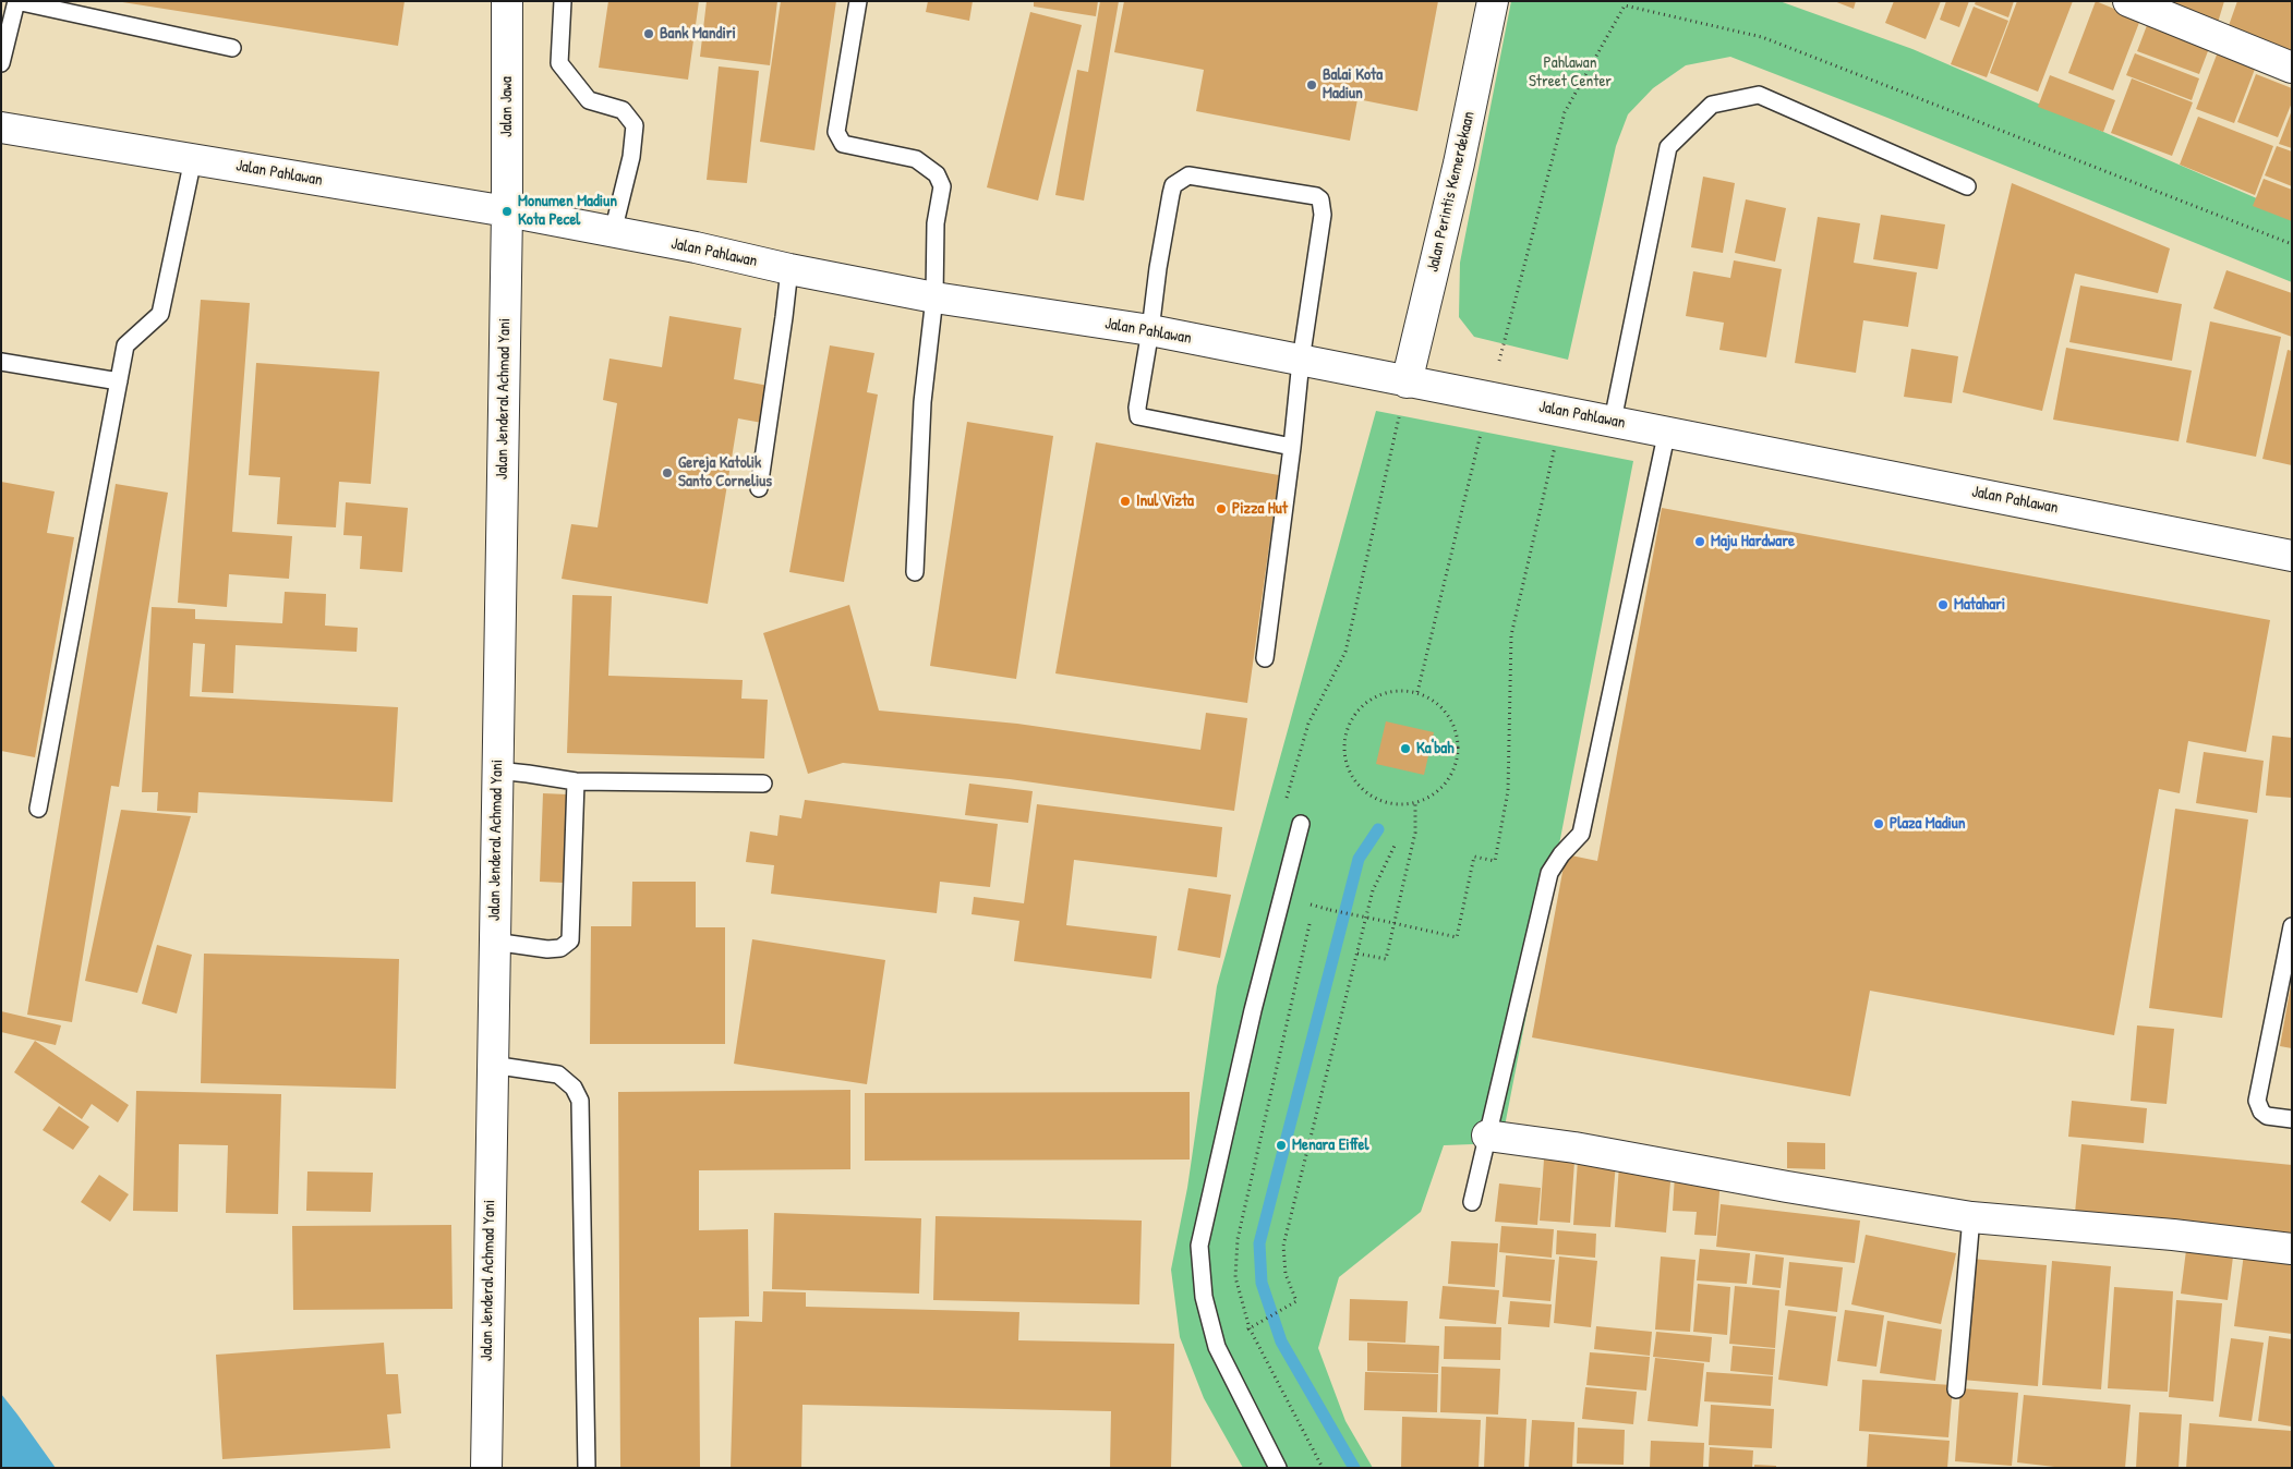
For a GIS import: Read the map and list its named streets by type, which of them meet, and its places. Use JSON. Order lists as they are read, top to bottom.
{
  "streets": {
    "main road": [
      "Jalan Jawa",
      "Jalan Pahlawan",
      "Jalan Perintis Kemerdekaan",
      "Jalan Jenderal Achmad Yani"
    ]
  },
  "crossings": [
    ["Jalan Jawa", "Jalan Pahlawan"],
    ["Jalan Jawa", "Jalan Jenderal Achmad Yani"],
    ["Jalan Pahlawan", "Jalan Perintis Kemerdekaan"],
    ["Jalan Pahlawan", "Jalan Jenderal Achmad Yani"]
  ],
  "parks": ["Pahlawan Street Center"],
  "places": [
    "Bank Mandiri",
    "Balai Kota Madiun",
    "Monumen Madiun Kota Pecel",
    "Gereja Katolik Santo Cornelius",
    "Inul Vizta",
    "Pizza Hut",
    "Maju Hardware",
    "Matahari",
    "Ka'bah",
    "Plaza Madiun",
    "Menara Eiffel"
  ]
}
